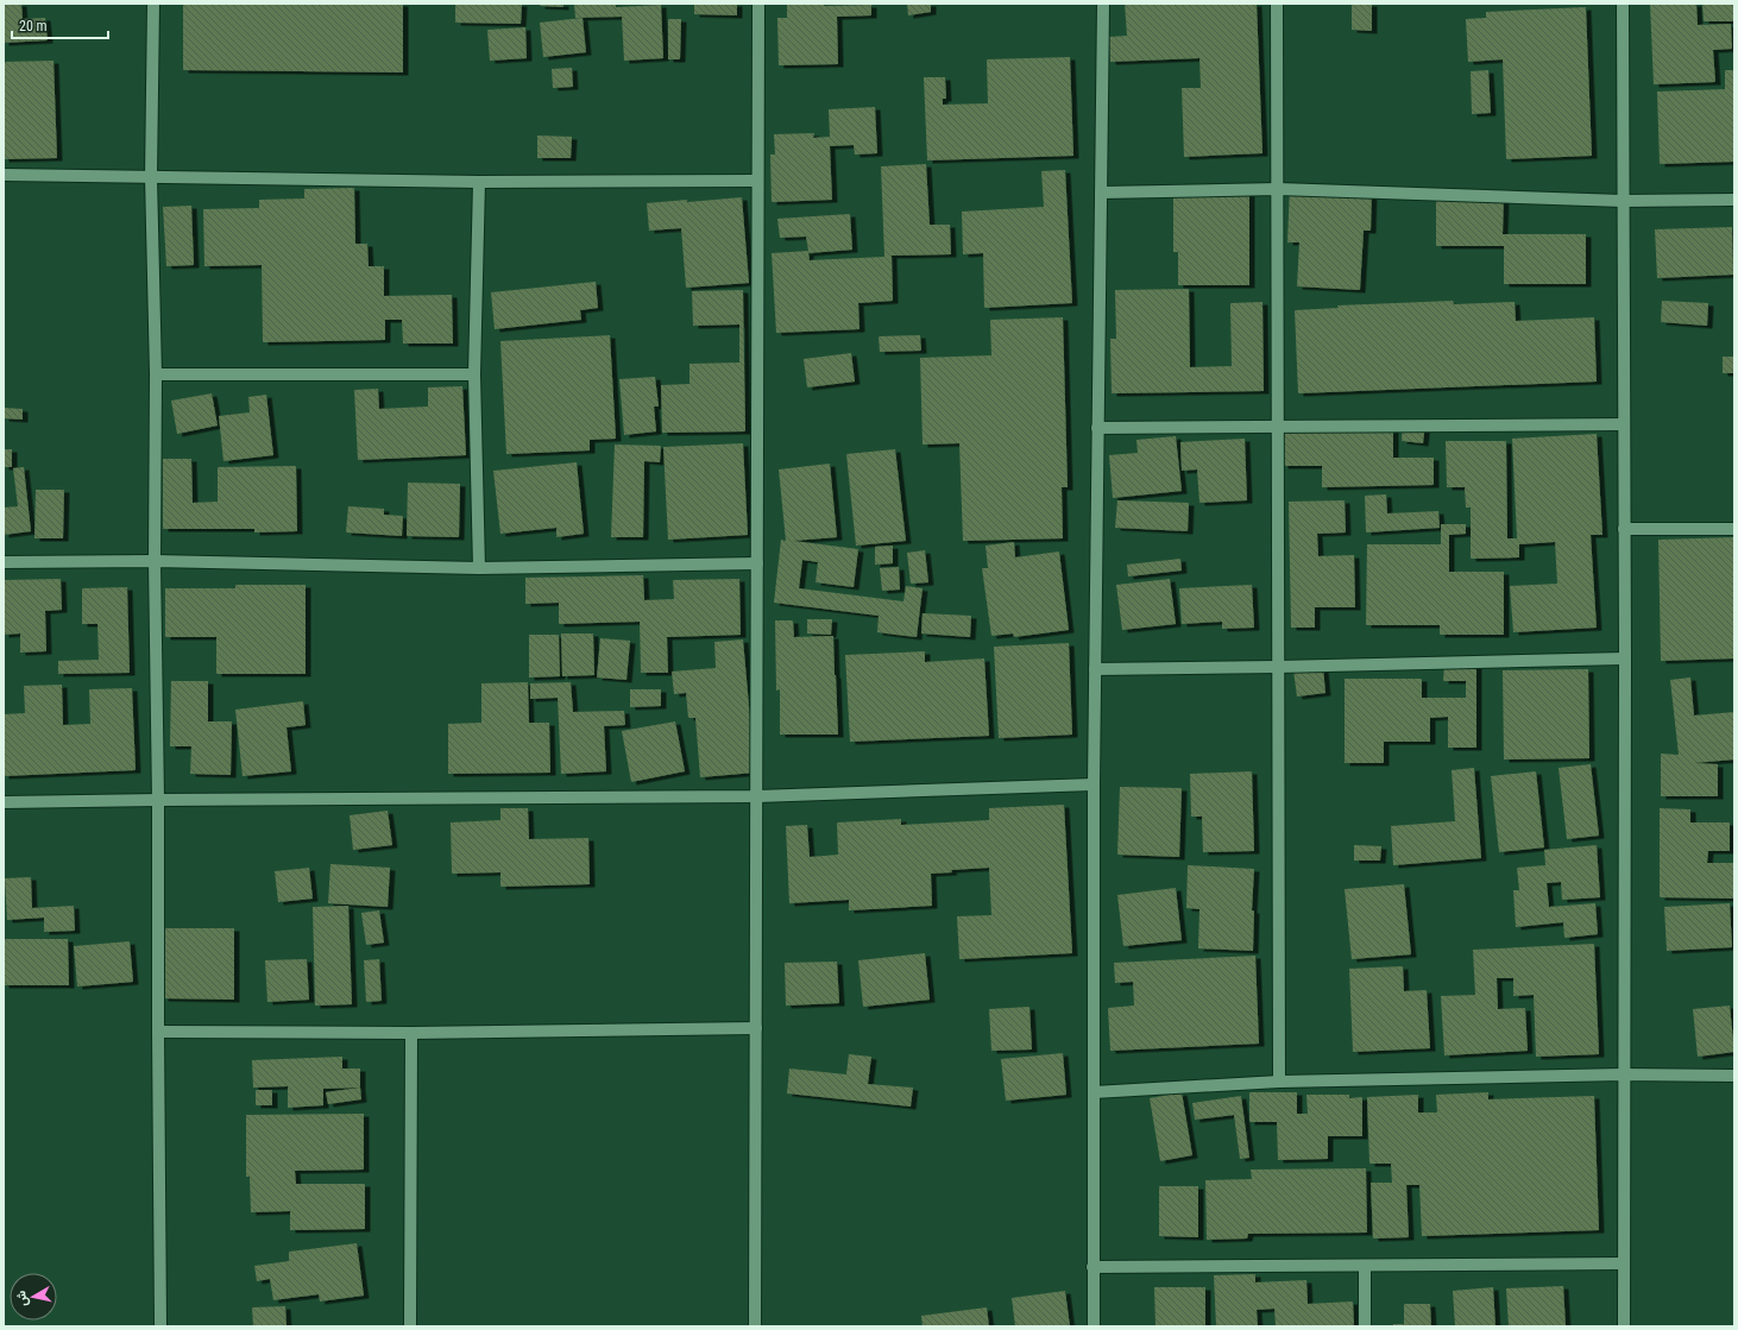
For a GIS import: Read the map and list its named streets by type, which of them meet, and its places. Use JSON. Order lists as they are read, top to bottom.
{
  "scale_bar": "20 m",
  "north": "left"
}
